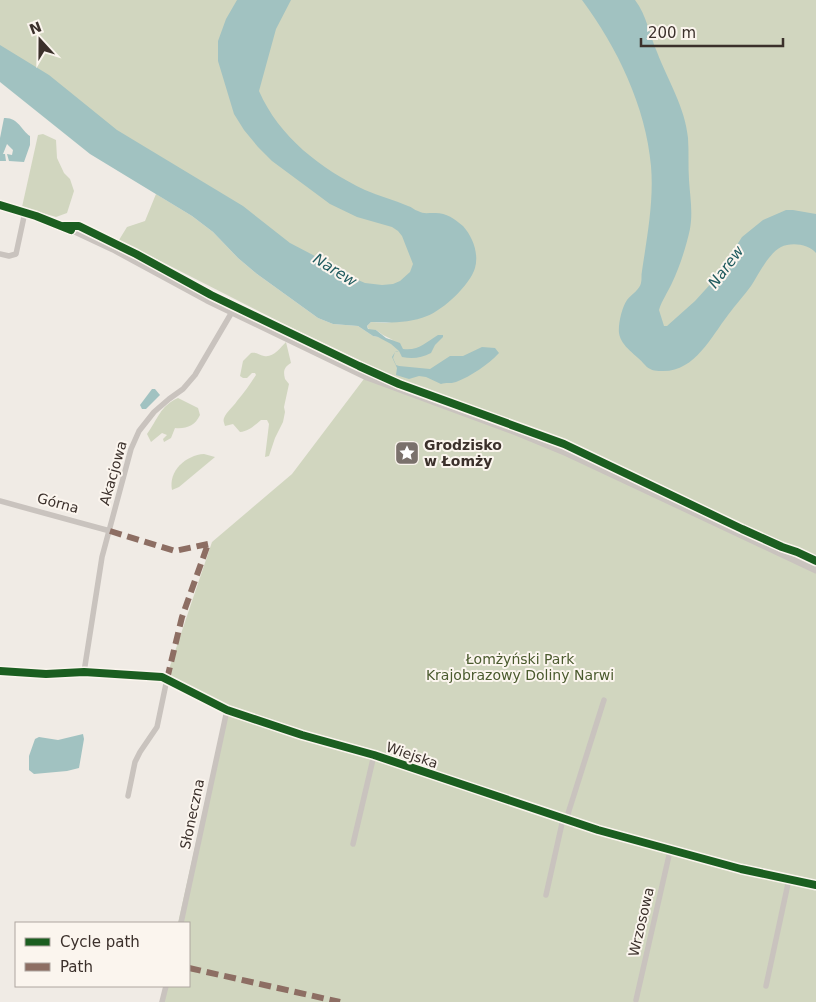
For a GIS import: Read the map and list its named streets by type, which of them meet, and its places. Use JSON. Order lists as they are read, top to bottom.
{
  "streets": {
    "street": [
      "Akacjowa",
      "Górna",
      "Wiejska",
      "Słoneczna",
      "Wrzosowa"
    ]
  },
  "crossings": [
    ["Akacjowa", "Górna"],
    ["Akacjowa", "Wiejska"],
    ["Wiejska", "Słoneczna"],
    ["Wiejska", "Wrzosowa"]
  ],
  "water": ["Narew"],
  "parks": ["Łomżyński Park Krajobrazowy Doliny Narwi"],
  "places": {
    "place": ["Grodzisko w Łomży"]
  },
  "legend": ["Cycle path", "Path"],
  "scale_bar": "200 m",
  "north": "top"
}
